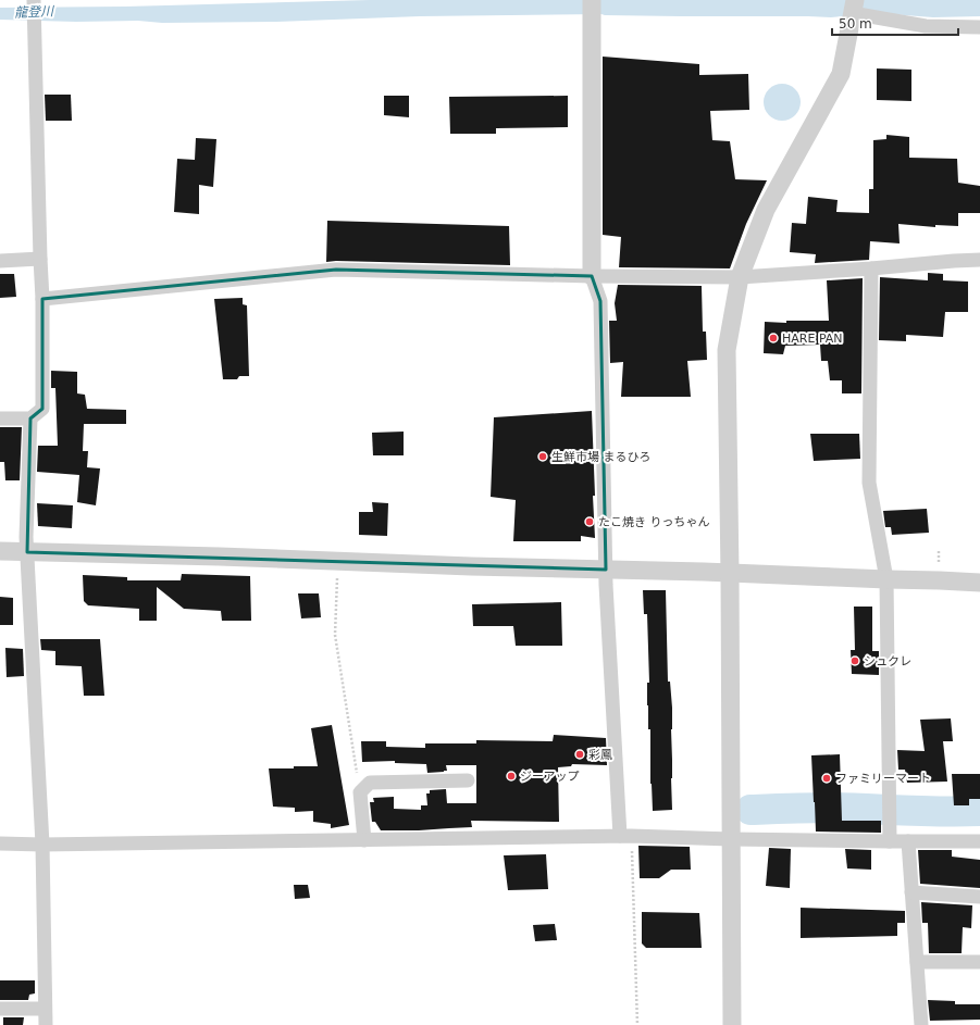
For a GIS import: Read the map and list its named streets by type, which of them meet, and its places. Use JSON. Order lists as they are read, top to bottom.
{
  "water": ["龍登川"],
  "places": [
    "HARE PAN",
    "生鮮市場 まるひろ",
    "たこ焼き りっちゃん",
    "シュクレ",
    "彩鳳",
    "ジーアップ",
    "ファミリーマート"
  ],
  "scale_bar": "50 m"
}
